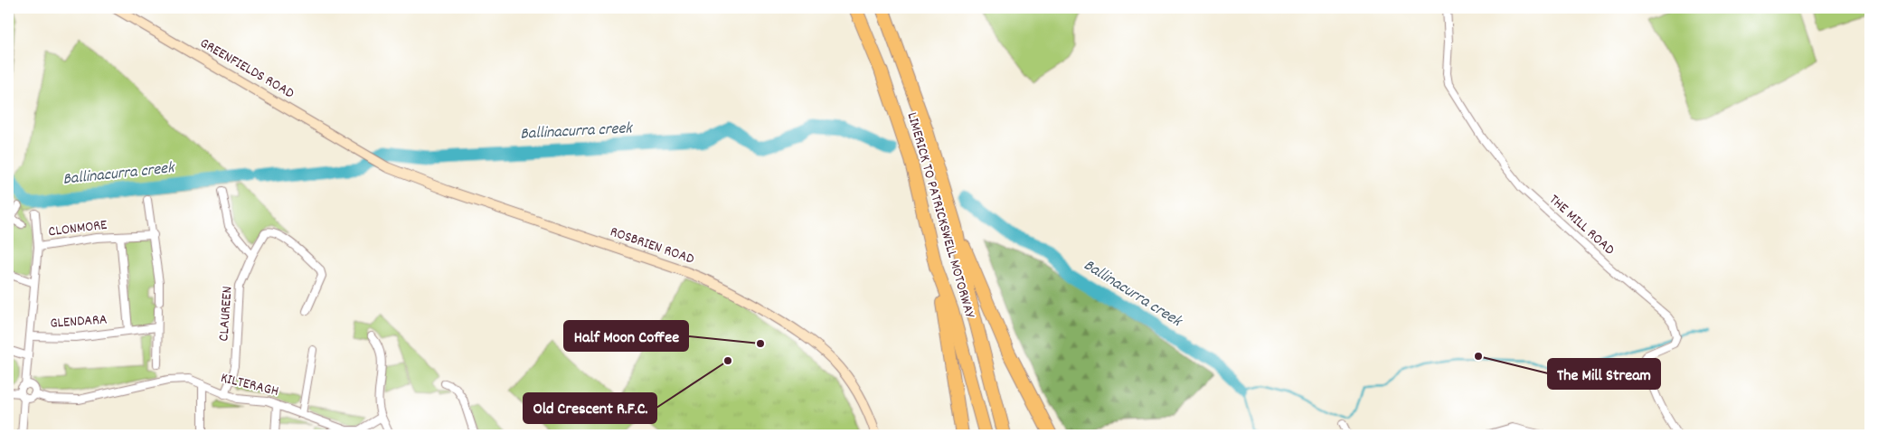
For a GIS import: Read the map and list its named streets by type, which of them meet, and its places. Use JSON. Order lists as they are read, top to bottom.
{
  "streets": {
    "highway": ["LIMERICK TO PATRICKSWELL MOTORWAY"],
    "street": [
      "GREENFIELDS ROAD",
      "THE MILL ROAD",
      "CLONMORE",
      "ROSBRIEN ROAD",
      "CLAUREEN",
      "GLENDARA",
      "KILTERAGH"
    ]
  },
  "crossings": [
    ["GREENFIELDS ROAD", "ROSBRIEN ROAD"],
    ["CLONMORE", "GLENDARA"],
    ["CLAUREEN", "KILTERAGH"],
    ["GLENDARA", "KILTERAGH"]
  ],
  "water": ["Ballinacurra creek"],
  "places": ["Half Moon Coffee", "The Mill Stream", "Old Crescent R.F.C."]
}
